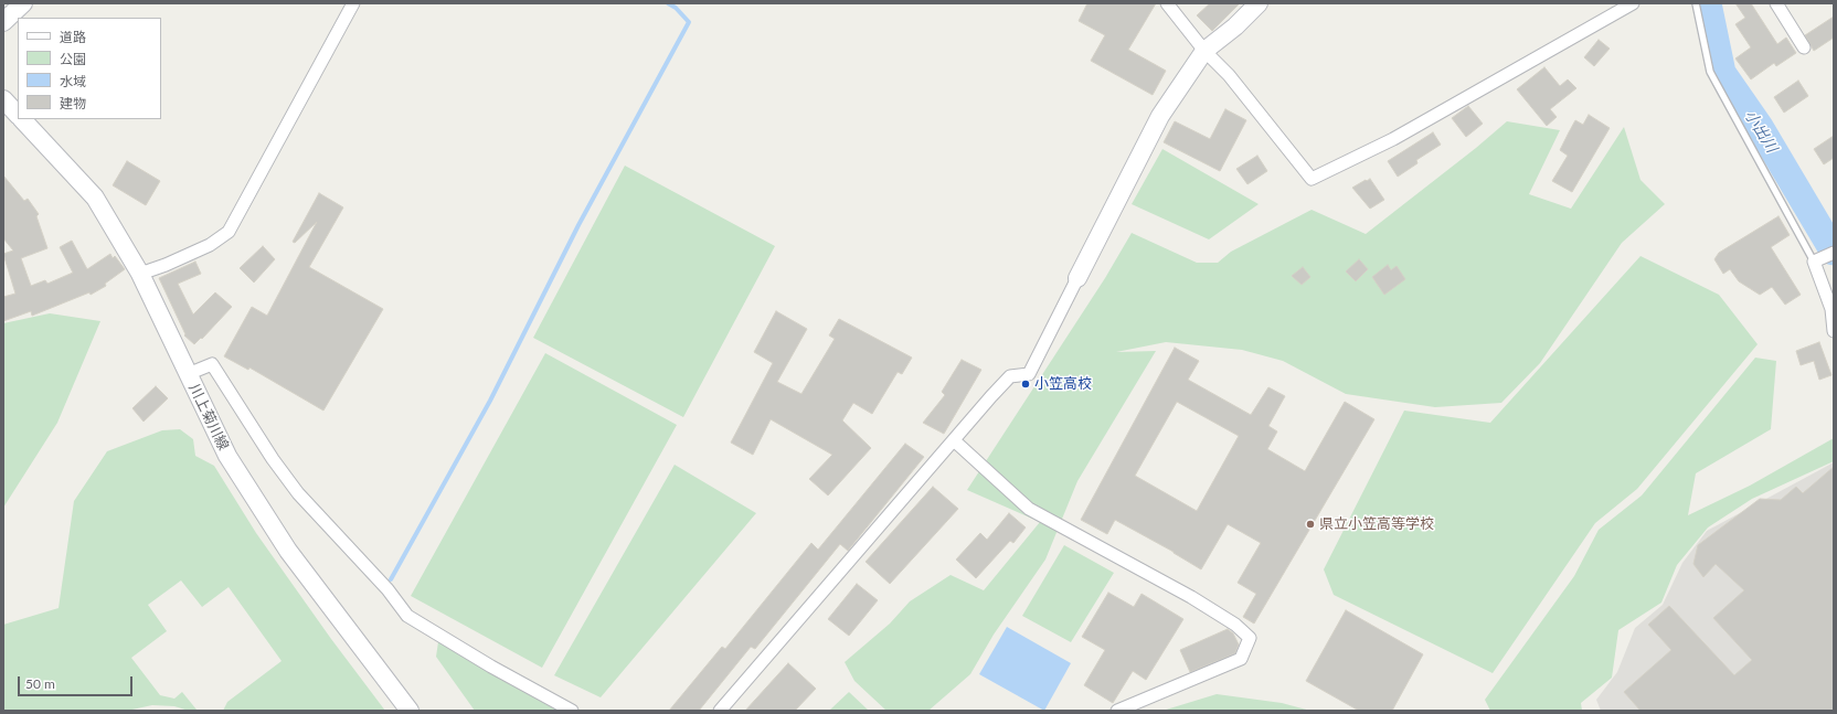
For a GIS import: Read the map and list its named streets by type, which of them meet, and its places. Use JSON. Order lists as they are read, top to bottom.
{
  "streets": {
    "main road": ["川上菊川線"]
  },
  "water": ["小出川"],
  "places": ["小笠高校", "県立小笠高等学校"],
  "legend": [
    "道路",
    "公園",
    "水域",
    "建物"
  ],
  "scale_bar": "50 m"
}
